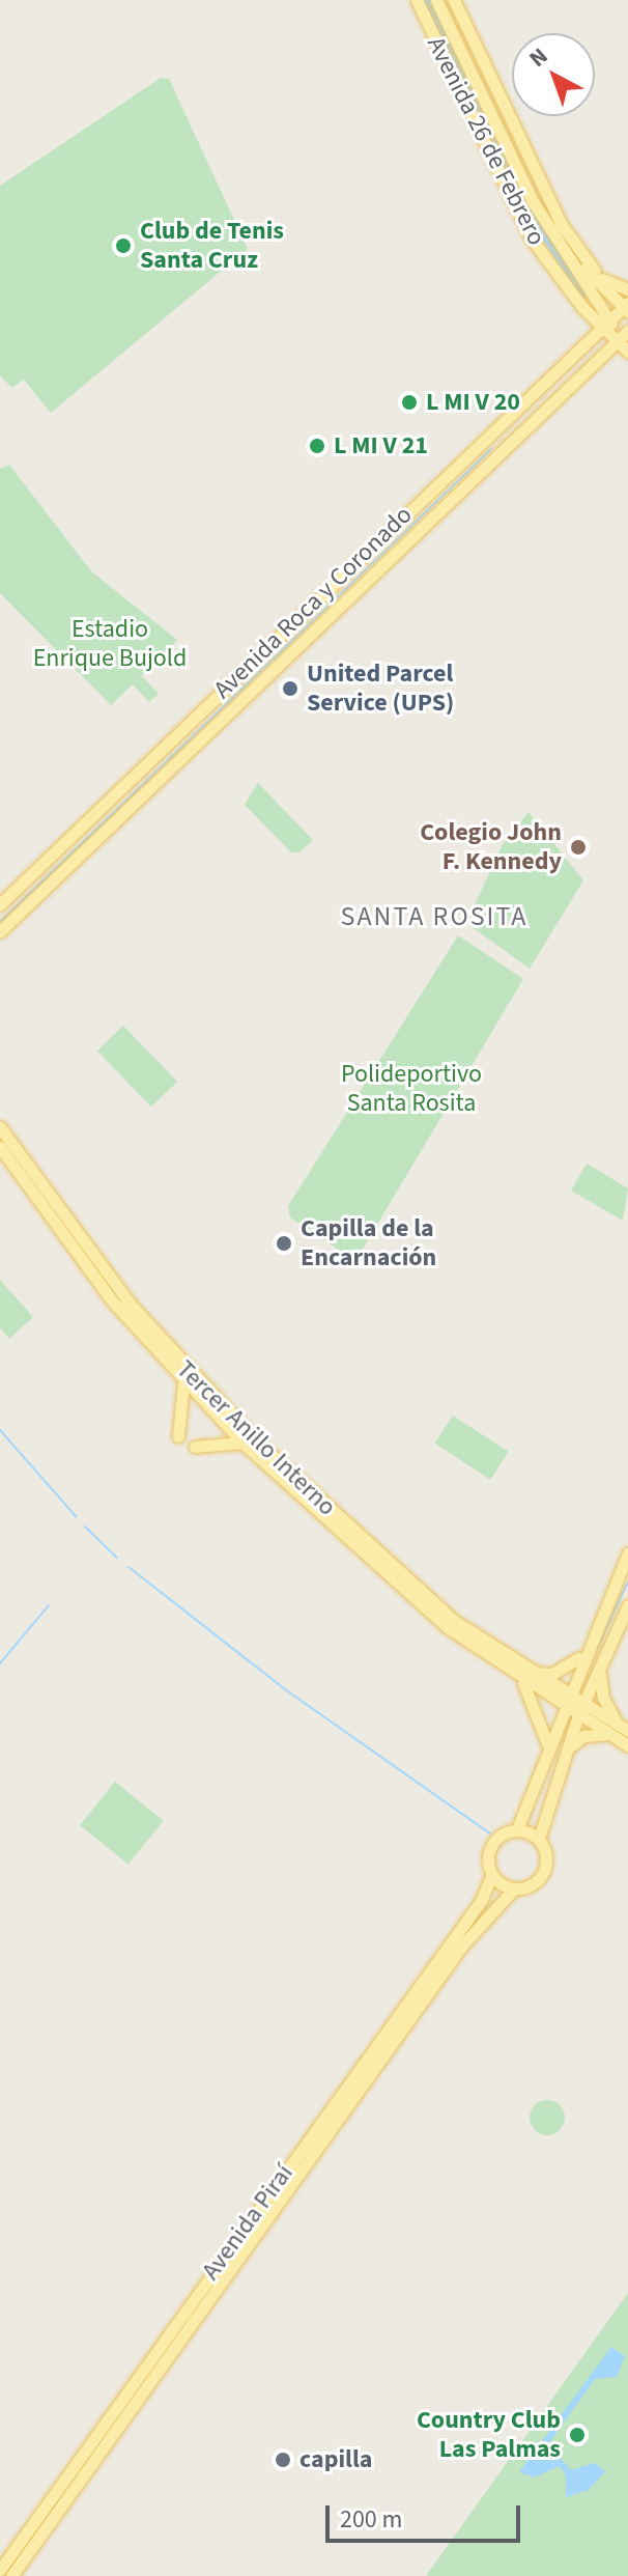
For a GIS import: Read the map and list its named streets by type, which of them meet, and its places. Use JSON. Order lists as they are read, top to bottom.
{
  "streets": {
    "main road": [
      "Avenida 26 de Febrero",
      "Avenida Roca y Coronado",
      "Tercer Anillo Interno",
      "Avenida Piraí"
    ]
  },
  "crossings": [
    ["Avenida 26 de Febrero", "Avenida Roca y Coronado"]
  ],
  "districts": ["SANTA ROSITA"],
  "parks": ["Estadio Enrique Bujold", "Polideportivo Santa Rosita"],
  "places": [
    "Club de Tenis Santa Cruz",
    "L MI V 20",
    "L MI V 21",
    "United Parcel Service (UPS)",
    "Colegio John F. Kennedy",
    "Capilla de la Encarnación",
    "Country Club Las Palmas",
    "capilla"
  ],
  "scale_bar": "200 m",
  "north": "top left"
}
